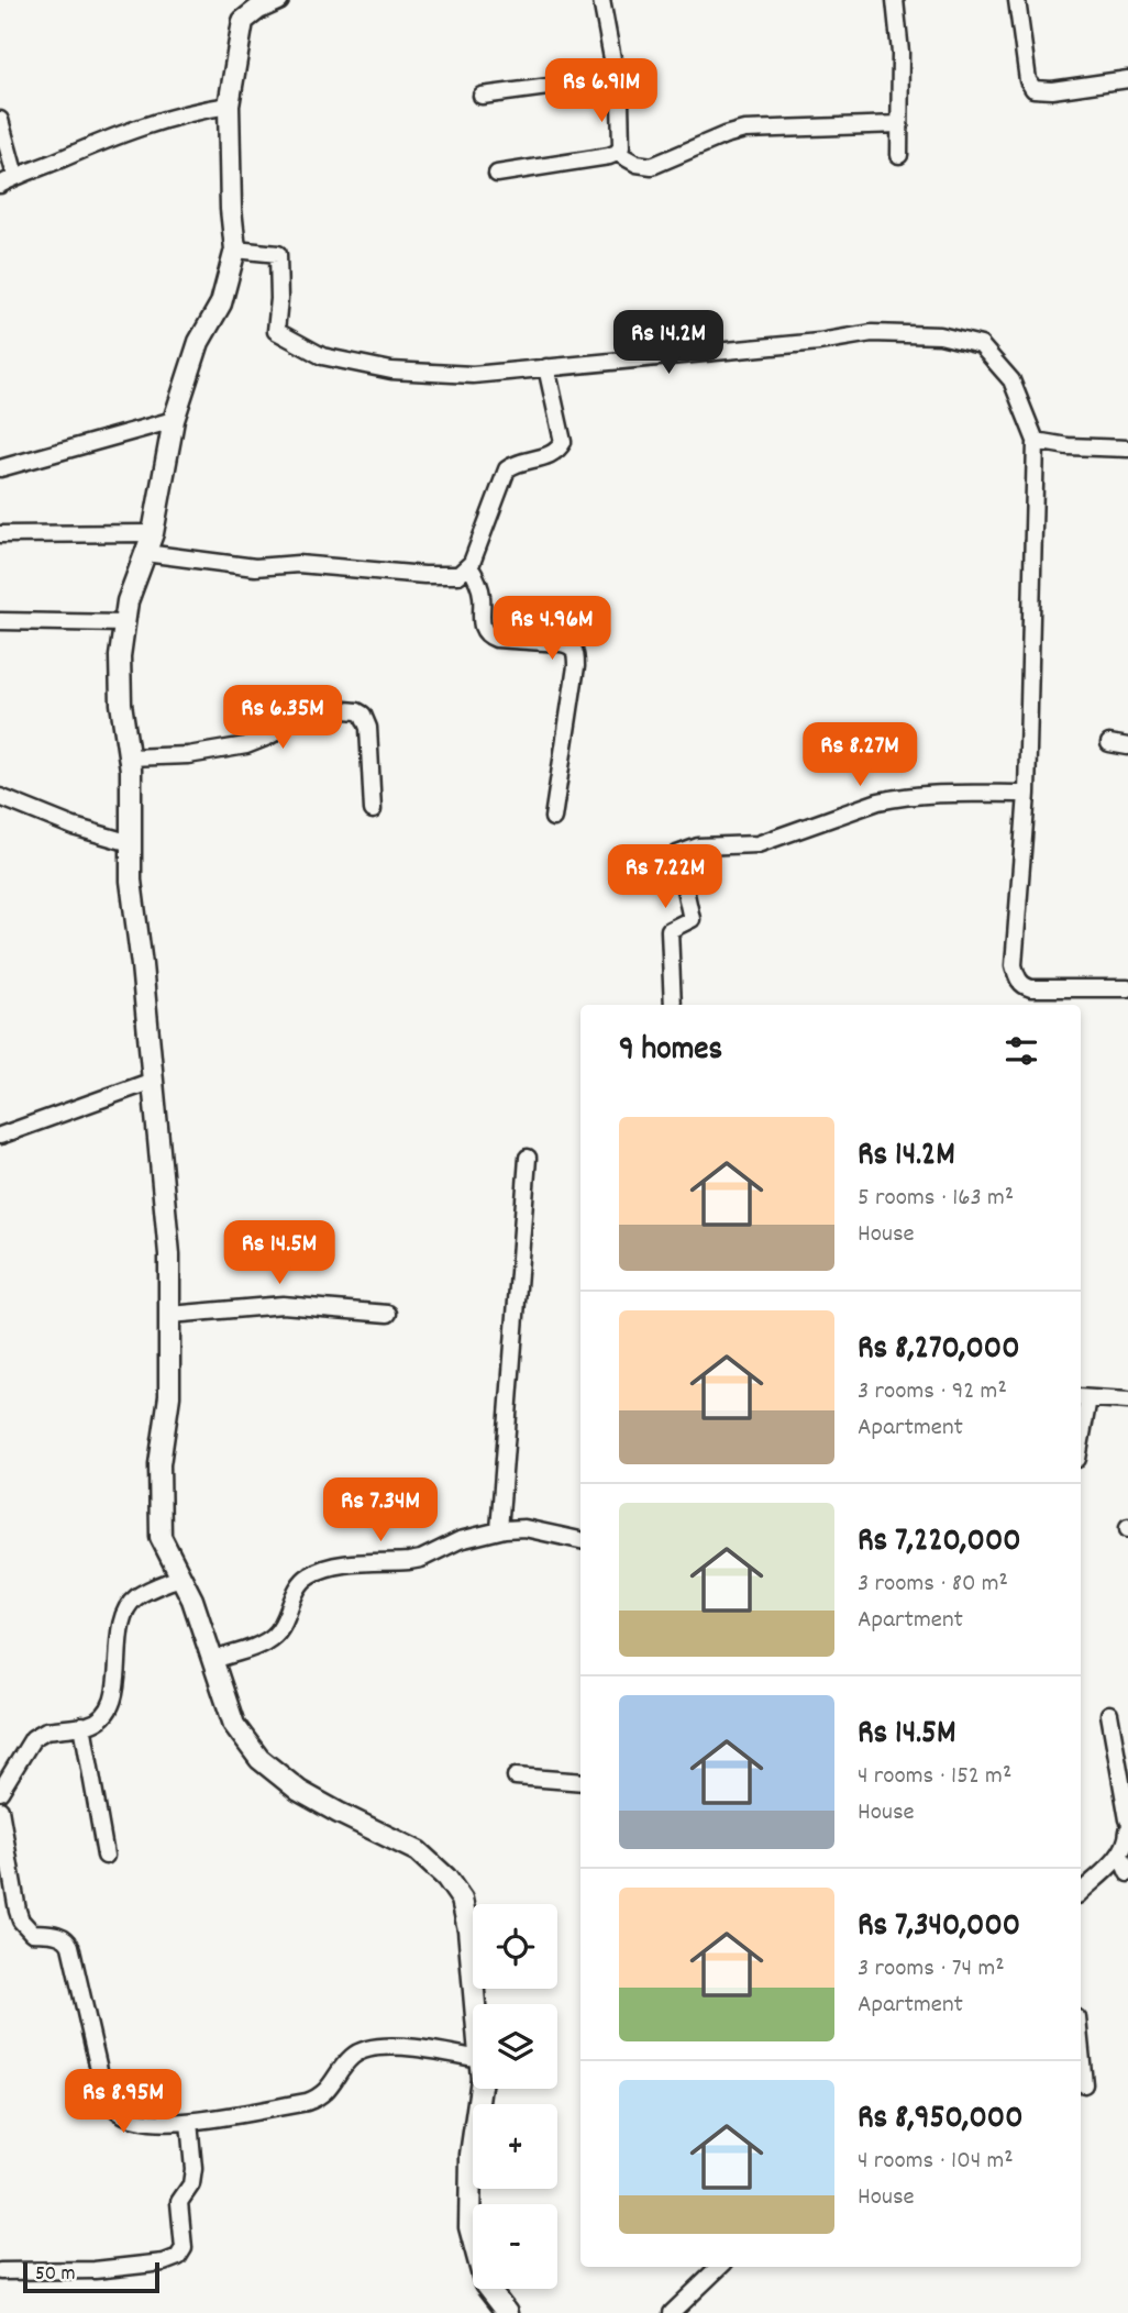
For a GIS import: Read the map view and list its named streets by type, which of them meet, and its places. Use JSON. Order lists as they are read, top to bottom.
{
  "scale_bar": "50 m",
  "page": {
    "price": [
      "Rs 6.91M",
      "Rs 14.2M",
      "Rs 4.96M",
      "Rs 6.35M",
      "Rs 8.27M",
      "Rs 7.22M",
      "Rs 14.5M",
      "Rs 7.34M",
      "Rs 8.95M"
    ],
    "heading": "9 homes",
    "list": [
      {
        "name": "Rs 14.2M",
        "note": "5 rooms · 163 m² · House"
      },
      {
        "name": "Rs 8,270,000",
        "note": "3 rooms · 92 m² · Apartment"
      },
      {
        "name": "Rs 7,220,000",
        "note": "3 rooms · 80 m² · Apartment"
      },
      {
        "name": "Rs 14.5M",
        "note": "4 rooms · 152 m² · House"
      },
      {
        "name": "Rs 7,340,000",
        "note": "3 rooms · 74 m² · Apartment"
      },
      {
        "name": "Rs 8,950,000",
        "note": "4 rooms · 104 m² · House"
      }
    ],
    "map_buttons": ["+", "−"],
    "scale": "50 m"
  }
}
